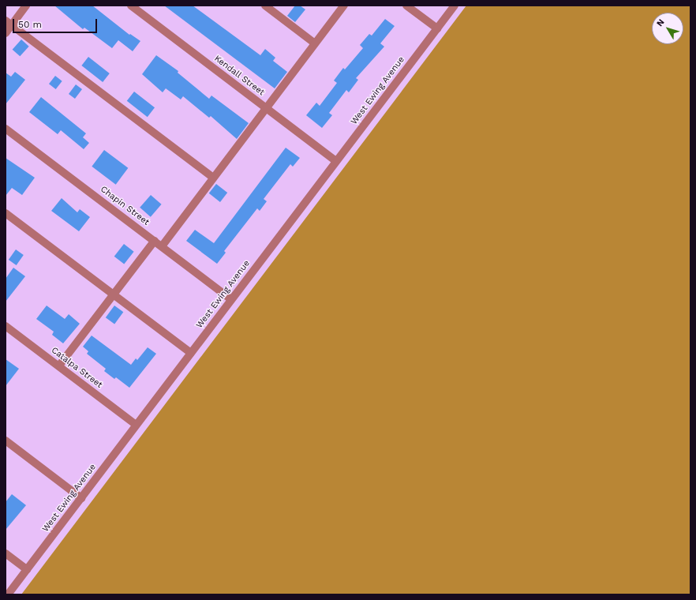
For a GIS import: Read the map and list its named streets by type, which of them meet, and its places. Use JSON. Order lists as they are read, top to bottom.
{
  "streets": {
    "street": [
      "Kendall Street",
      "West Ewing Avenue",
      "Chapin Street",
      "Catalpa Street"
    ]
  },
  "crossings": [
    ["Kendall Street", "West Ewing Avenue"],
    ["West Ewing Avenue", "Chapin Street"],
    ["West Ewing Avenue", "Catalpa Street"]
  ],
  "scale_bar": "50 m",
  "north": "top left"
}
